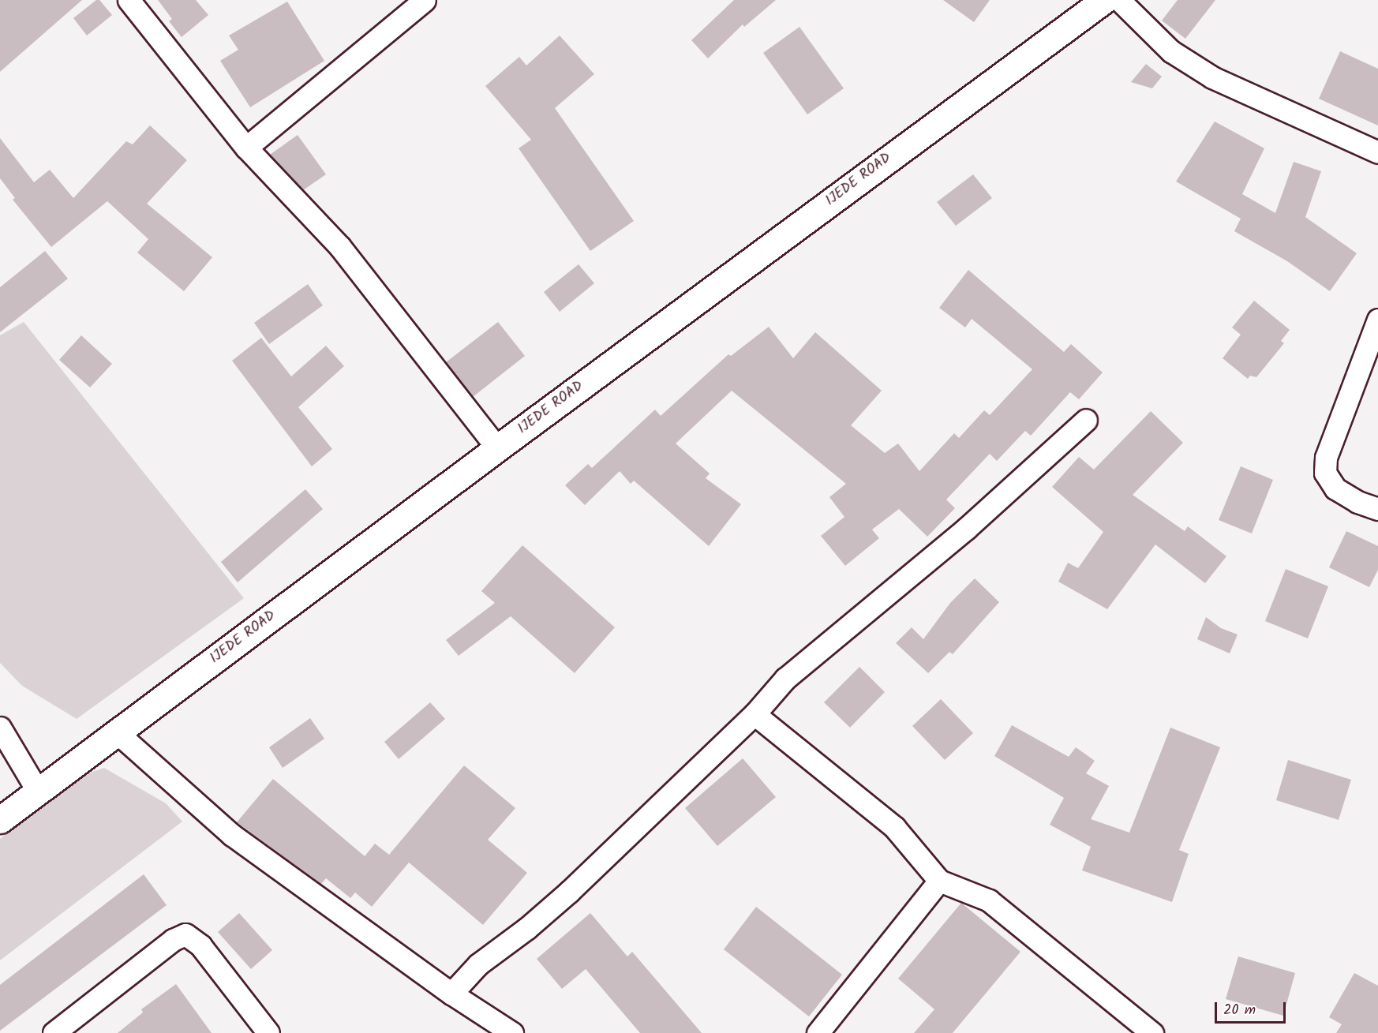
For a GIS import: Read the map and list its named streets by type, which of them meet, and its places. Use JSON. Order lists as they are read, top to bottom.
{
  "streets": {
    "main road": ["IJEDE ROAD"]
  },
  "scale_bar": "20 m"
}
